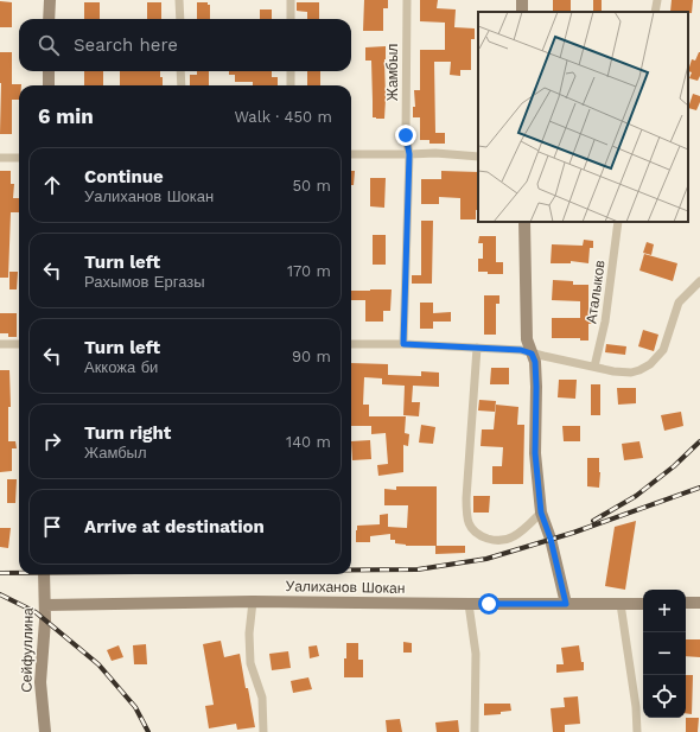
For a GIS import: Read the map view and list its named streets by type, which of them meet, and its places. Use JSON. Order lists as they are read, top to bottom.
{
  "streets": {
    "street": [
      "Жамбыл",
      "Аталыков",
      "Уалиханов Шокан",
      "Сейфуллина"
    ]
  },
  "crossings": [
    ["Уалиханов Шокан", "Сейфуллина"]
  ],
  "page": {
    "search": "Search here",
    "heading": ["6 min", "Walk · 450 m"],
    "list": [
      ["Continue", "Уалиханов Шокан", "50 m"],
      ["Turn left", "Рахымов Ергазы", "170 m"],
      ["Turn left", "Аккожа би", "90 m"],
      ["Turn right", "Жамбыл", "140 m"],
      "Arrive at destination"
    ],
    "map_buttons": ["+", "−"]
  }
}
